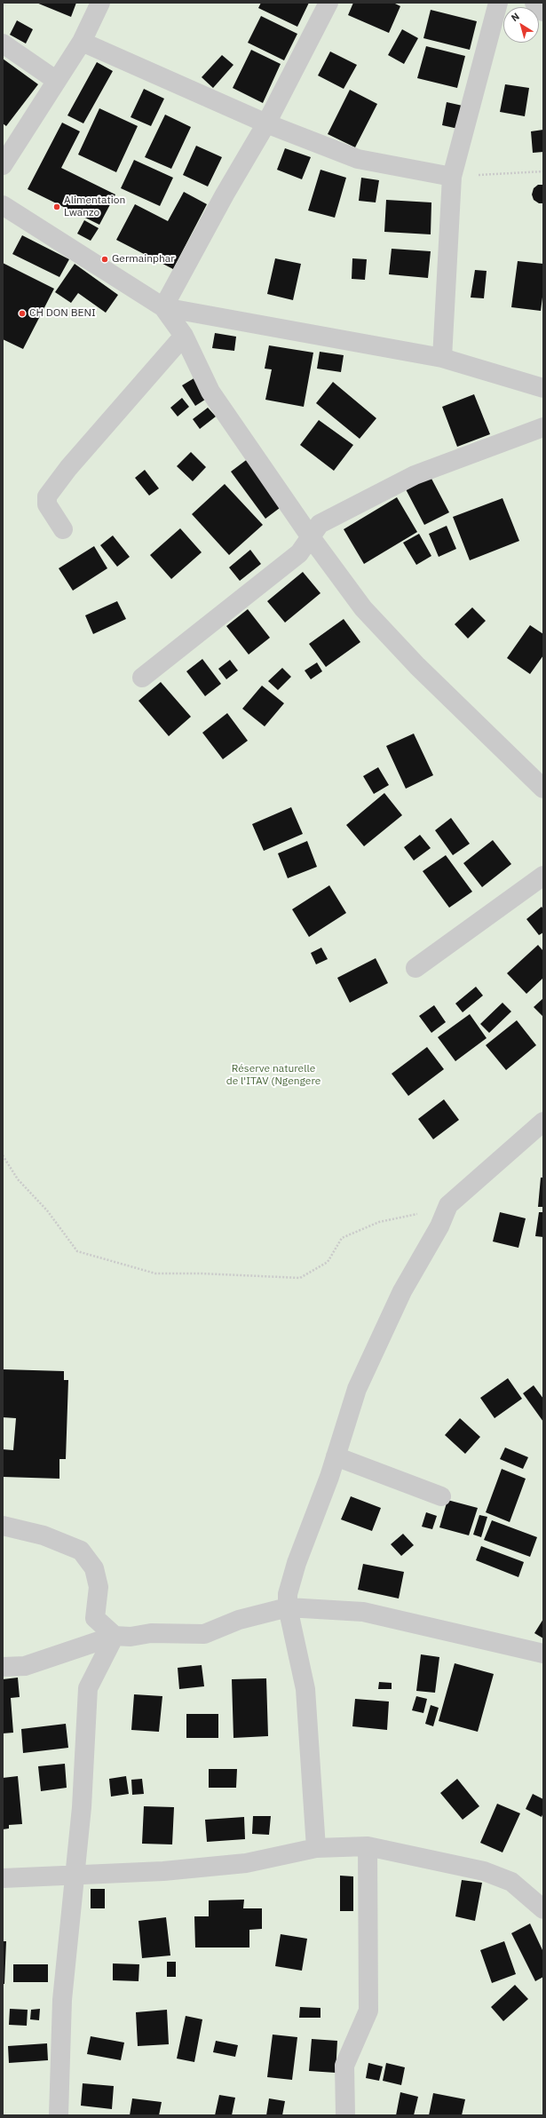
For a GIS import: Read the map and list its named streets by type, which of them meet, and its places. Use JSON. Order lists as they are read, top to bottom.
{
  "parks": ["Réserve naturelle de l'ITAV (Ngengere"],
  "places": ["Alimentation Lwanzo", "Germainphar", "CH DON BENI"],
  "north": "top left"
}
